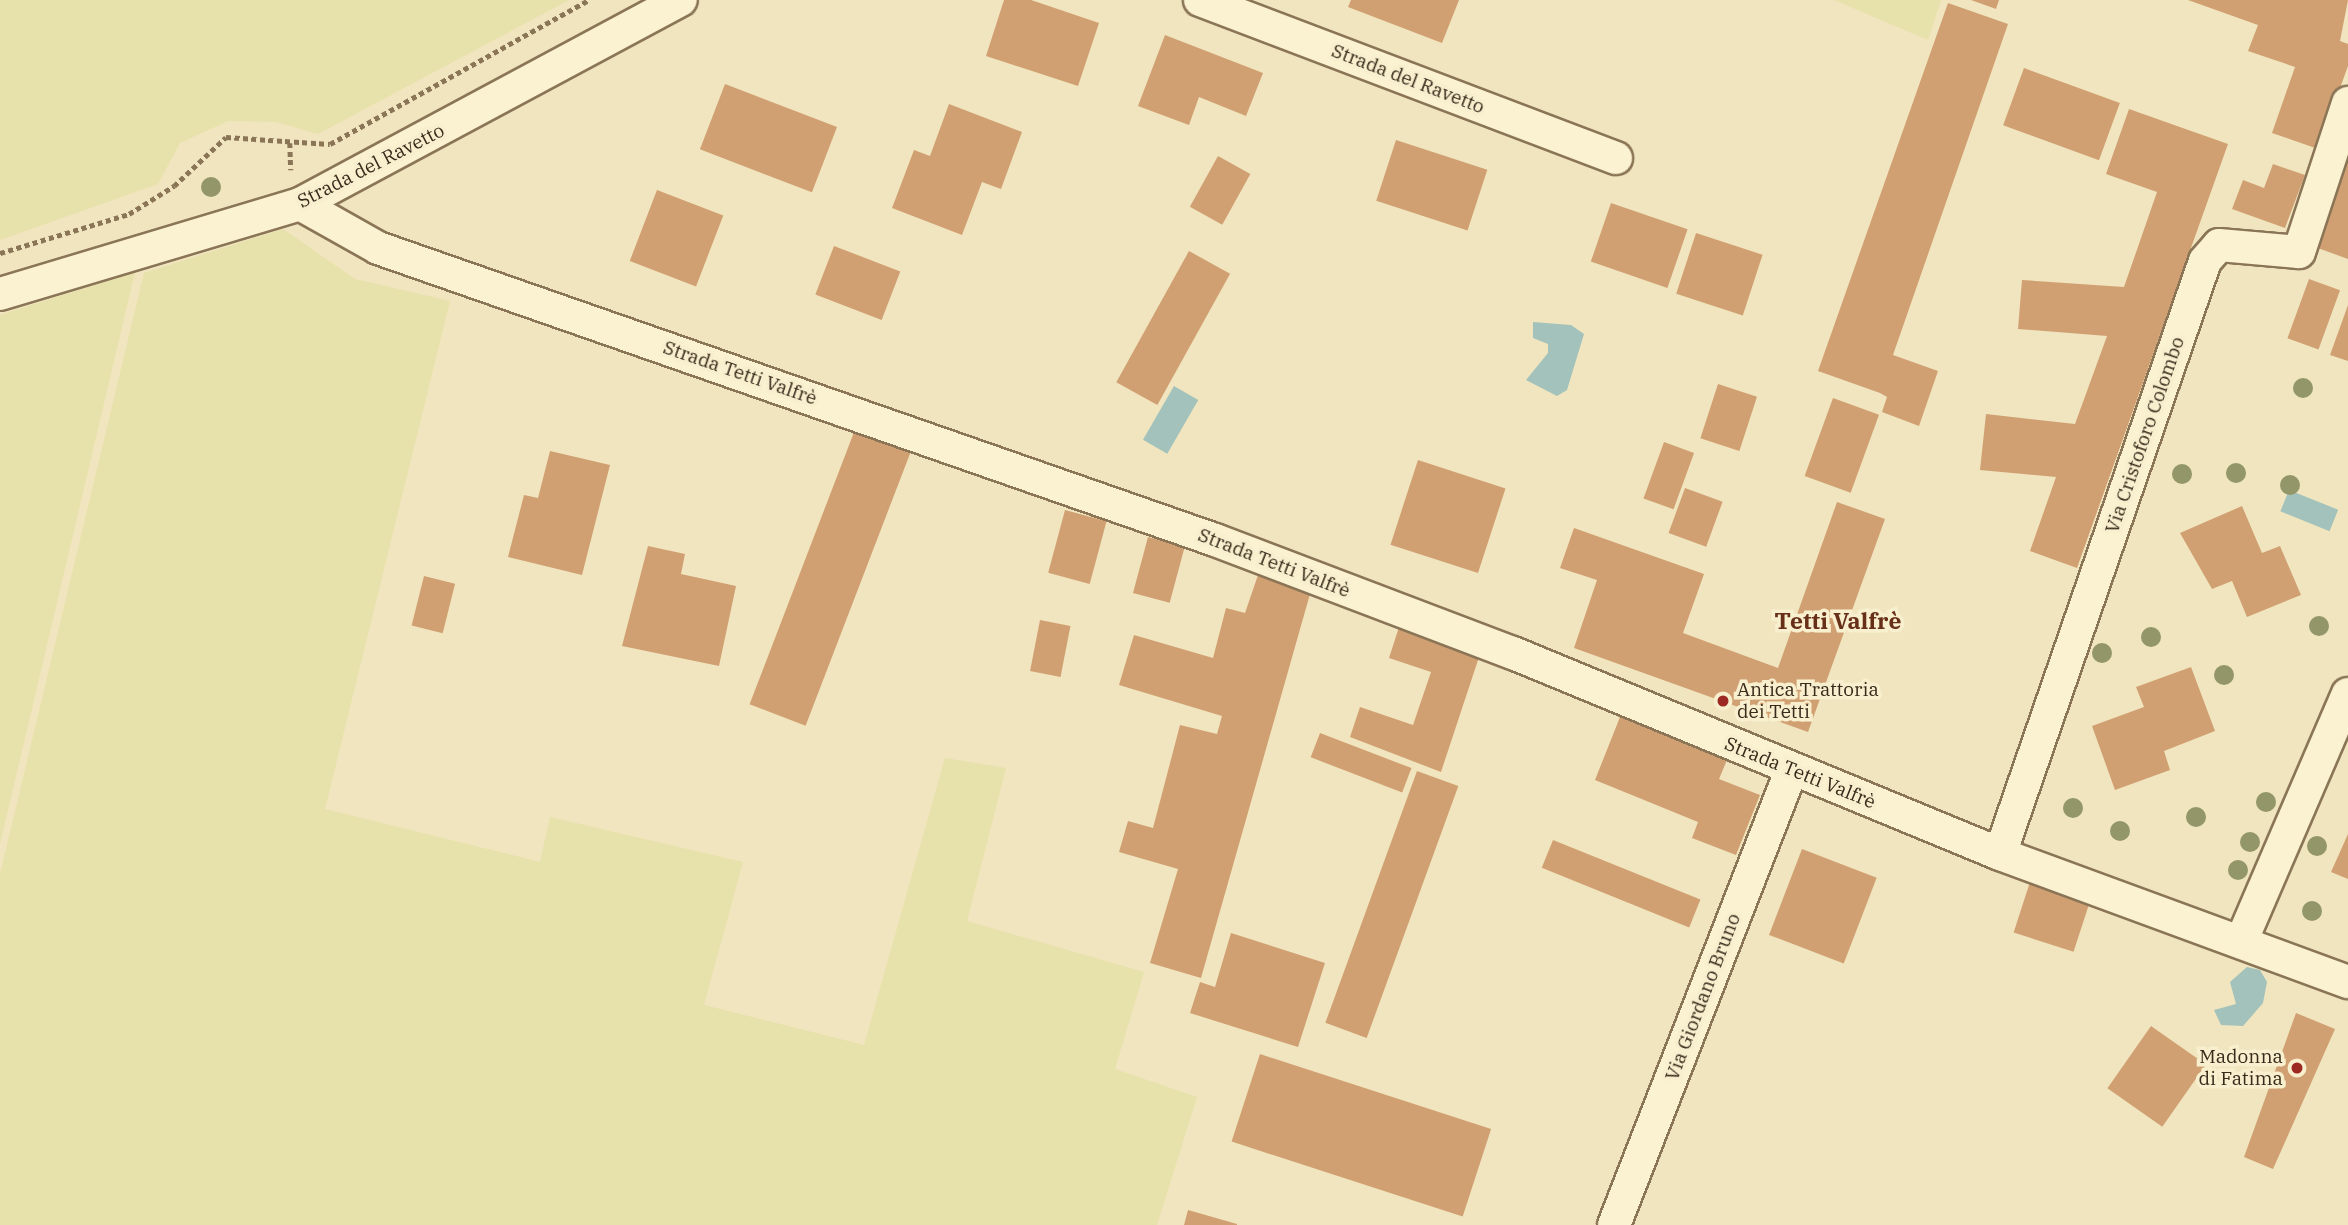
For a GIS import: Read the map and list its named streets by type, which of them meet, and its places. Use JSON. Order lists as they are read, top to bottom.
{
  "streets": {
    "street": [
      "Strada del Ravetto",
      "Strada Tetti Valfrè",
      "Via Cristoforo Colombo",
      "Via Giordano Bruno"
    ]
  },
  "crossings": [
    ["Strada del Ravetto", "Strada Tetti Valfrè"],
    ["Strada Tetti Valfrè", "Via Cristoforo Colombo"],
    ["Strada Tetti Valfrè", "Via Giordano Bruno"]
  ],
  "districts": ["Tetti Valfrè"],
  "places": ["Antica Trattoria dei Tetti", "Madonna di Fatima"]
}
